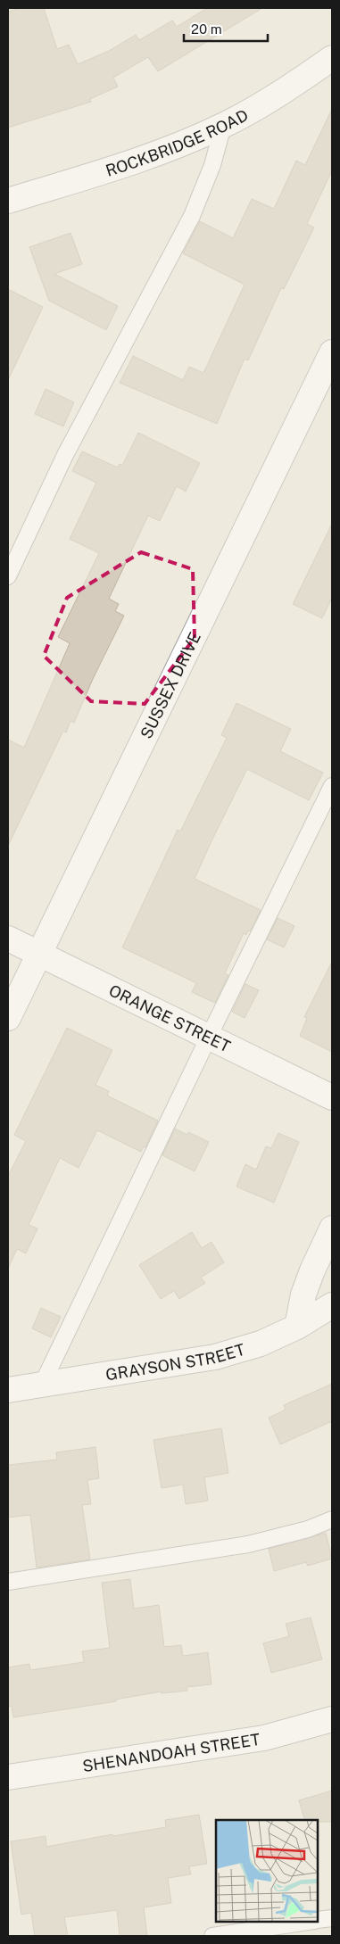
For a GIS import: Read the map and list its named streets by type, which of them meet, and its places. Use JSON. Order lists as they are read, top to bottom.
{
  "streets": {
    "street": [
      "ROCKBRIDGE ROAD",
      "SUSSEX DRIVE",
      "ORANGE STREET",
      "GRAYSON STREET",
      "SHENANDOAH STREET"
    ]
  },
  "crossings": [
    ["SUSSEX DRIVE", "ORANGE STREET"]
  ],
  "scale_bar": "20 m"
}
